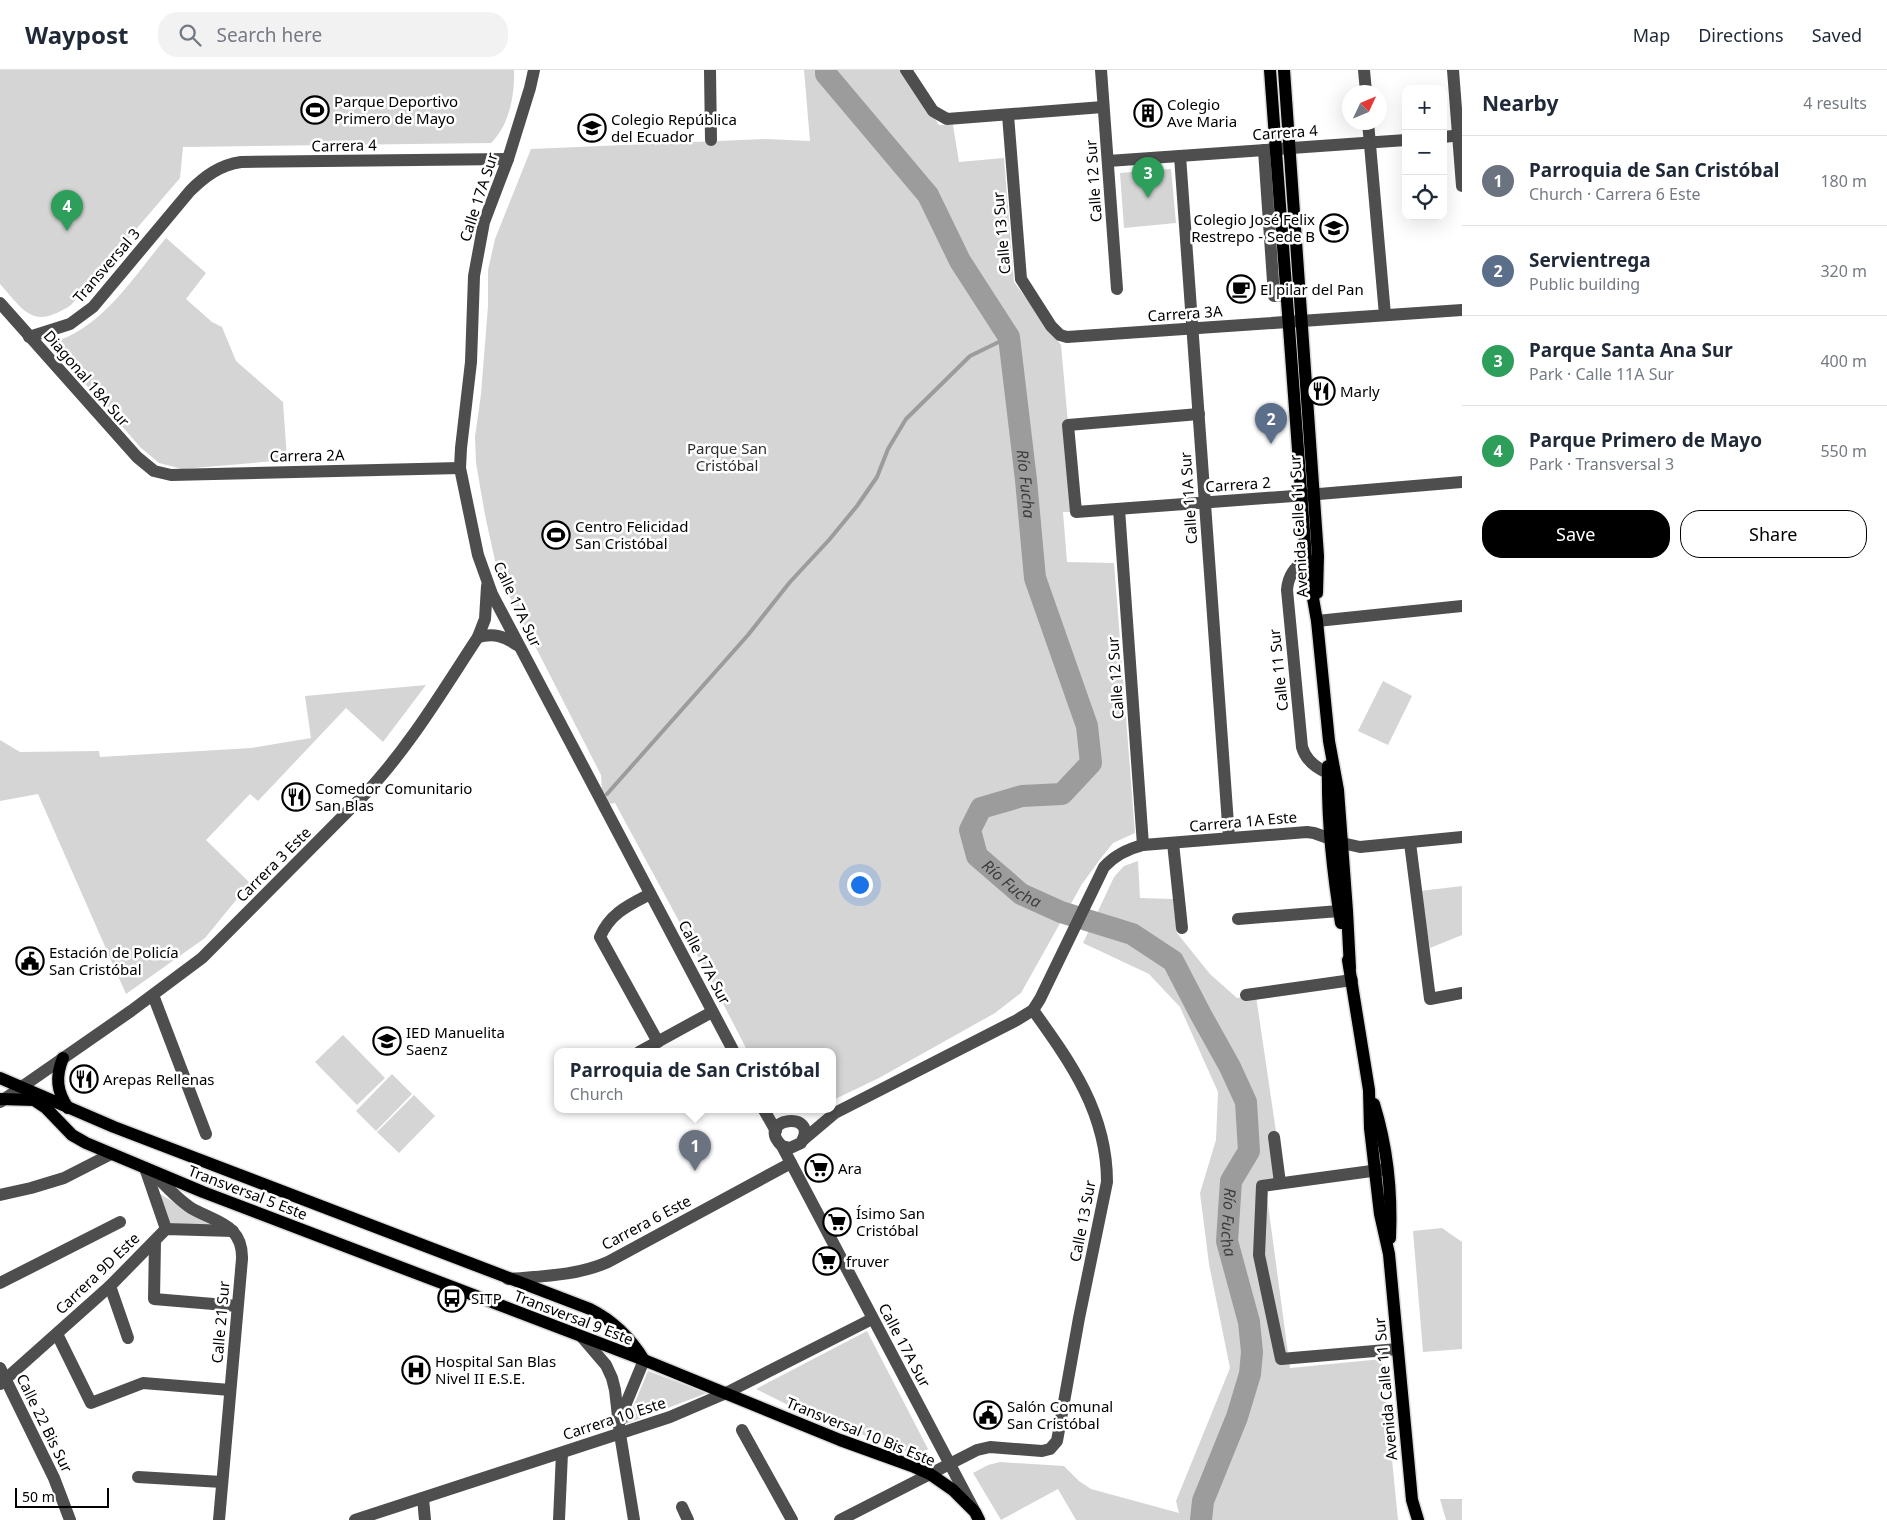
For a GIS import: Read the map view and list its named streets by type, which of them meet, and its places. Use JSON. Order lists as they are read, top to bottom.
{
  "streets": {
    "main road": [
      "Avenida Calle 11 Sur",
      "Transversal 5 Este",
      "Transversal 9 Este",
      "Transversal 10 Bis Este"
    ],
    "street": [
      "Carrera 4",
      "Calle 12 Sur",
      "Calle 17A Sur",
      "Calle 13 Sur",
      "Transversal 3",
      "Carrera 3A",
      "Diagonal 18A Sur",
      "Carrera 2A",
      "Carrera 2",
      "Calle 11A Sur",
      "Calle 11 Sur",
      "Carrera 1A Este",
      "Carrera 3 Este",
      "Carrera 6 Este",
      "Carrera 9D Este",
      "Calle 21 Sur",
      "Carrera 10 Este",
      "Calle 22 Bis Sur"
    ]
  },
  "crossings": [
    ["Carrera 4", "Calle 12 Sur"],
    ["Carrera 4", "Calle 17A Sur"],
    ["Carrera 4", "Transversal 3"],
    ["Carrera 4", "Calle 11A Sur"],
    ["Carrera 4", "Avenida Calle 11 Sur"],
    ["Calle 12 Sur", "Carrera 2"],
    ["Calle 12 Sur", "Carrera 1A Este"],
    ["Calle 17A Sur", "Calle 13 Sur"],
    ["Calle 17A Sur", "Carrera 2A"],
    ["Calle 17A Sur", "Carrera 3 Este"],
    ["Calle 17A Sur", "Carrera 6 Este"],
    ["Calle 17A Sur", "Carrera 10 Este"],
    ["Calle 17A Sur", "Transversal 10 Bis Este"],
    ["Calle 13 Sur", "Carrera 3A"],
    ["Calle 13 Sur", "Carrera 1A Este"],
    ["Transversal 3", "Diagonal 18A Sur"],
    ["Carrera 3A", "Calle 11A Sur"],
    ["Carrera 3A", "Avenida Calle 11 Sur"],
    ["Diagonal 18A Sur", "Carrera 2A"],
    ["Carrera 2", "Calle 11A Sur"],
    ["Carrera 2", "Avenida Calle 11 Sur"],
    ["Calle 11A Sur", "Carrera 1A Este"],
    ["Avenida Calle 11 Sur", "Calle 11 Sur"],
    ["Avenida Calle 11 Sur", "Carrera 1A Este"],
    ["Carrera 3 Este", "Transversal 5 Este"],
    ["Transversal 5 Este", "Carrera 6 Este"],
    ["Transversal 5 Este", "Transversal 9 Este"],
    ["Carrera 6 Este", "Transversal 9 Este"],
    ["Carrera 9D Este", "Calle 22 Bis Sur"],
    ["Transversal 9 Este", "Carrera 10 Este"],
    ["Transversal 9 Este", "Transversal 10 Bis Este"],
    ["Carrera 10 Este", "Transversal 10 Bis Este"]
  ],
  "water": ["Río Fucha"],
  "parks": ["Parque San Cristóbal"],
  "places": {
    "sports": ["Parque Deportivo Primero de Mayo", "Centro Felicidad San Cristóbal"],
    "building": ["Colegio Ave Maria"],
    "school or university": ["Colegio República del Ecuador", "Colegio José Felix Restrepo - Sede B", "IED Manuelita Saenz"],
    "cafe": ["El pilar del Pan"],
    "restaurant": ["Marly", "Comedor Comunitario San Blas", "Arepas Rellenas"],
    "public building": ["Estación de Policía San Cristóbal", "Salón Comunal San Cristóbal"],
    "supermarket": ["Ara", "Ísimo San Cristóbal", "fruver"],
    "bus stop": ["SITP"],
    "hospital": ["Hospital San Blas Nivel II E.S.E."]
  },
  "scale_bar": "50 m",
  "north": "top right",
  "page": {
    "header": "Waypost",
    "search": "Search here",
    "nav": ["Map", "Directions", "Saved"],
    "heading": ["Nearby", "4 results"],
    "map_buttons": ["+", "−"],
    "list": [
      {
        "mark": "1",
        "name": "Parroquia de San Cristóbal",
        "note": "Church · Carrera 6 Este",
        "value": "180 m"
      },
      {
        "mark": "2",
        "name": "Servientrega",
        "note": "Public building",
        "value": "320 m"
      },
      {
        "mark": "3",
        "name": "Parque Santa Ana Sur",
        "note": "Park · Calle 11A Sur",
        "value": "400 m"
      },
      {
        "mark": "4",
        "name": "Parque Primero de Mayo",
        "note": "Park · Transversal 3",
        "value": "550 m"
      }
    ],
    "pins": [
      "3",
      "4",
      "2",
      "1"
    ],
    "buttons": ["Save", "Share"],
    "popup": ["Parroquia de San Cristóbal", "Church"],
    "scale": "50 m"
  }
}
